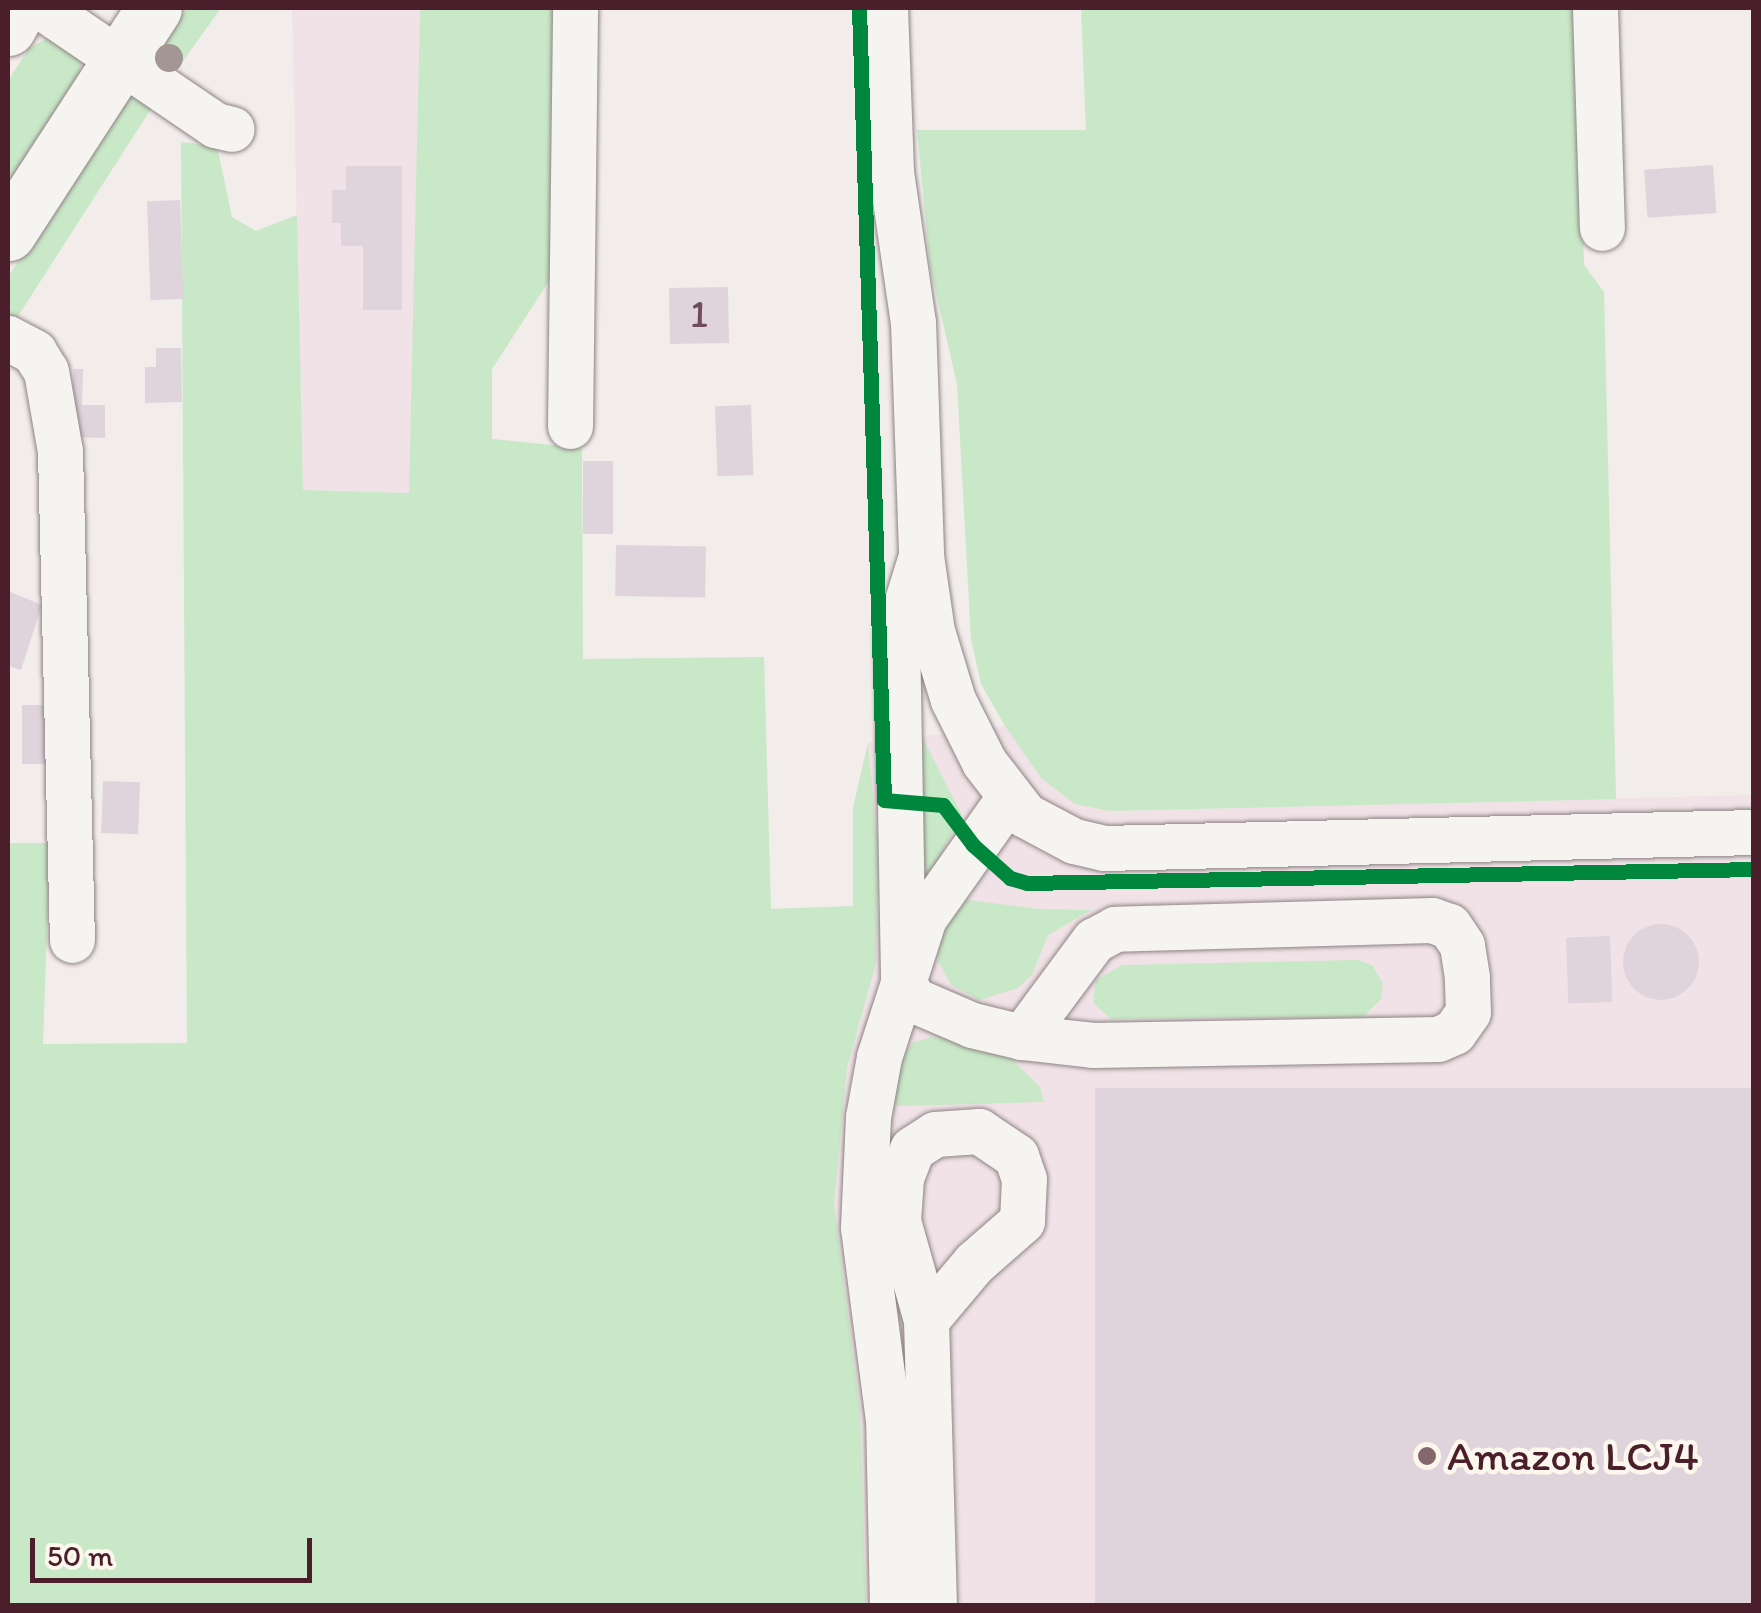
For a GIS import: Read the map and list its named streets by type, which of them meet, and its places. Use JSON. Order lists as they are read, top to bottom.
{
  "places": ["Amazon LCJ4"],
  "house_numbers": ["1"],
  "scale_bar": "50 m"
}
